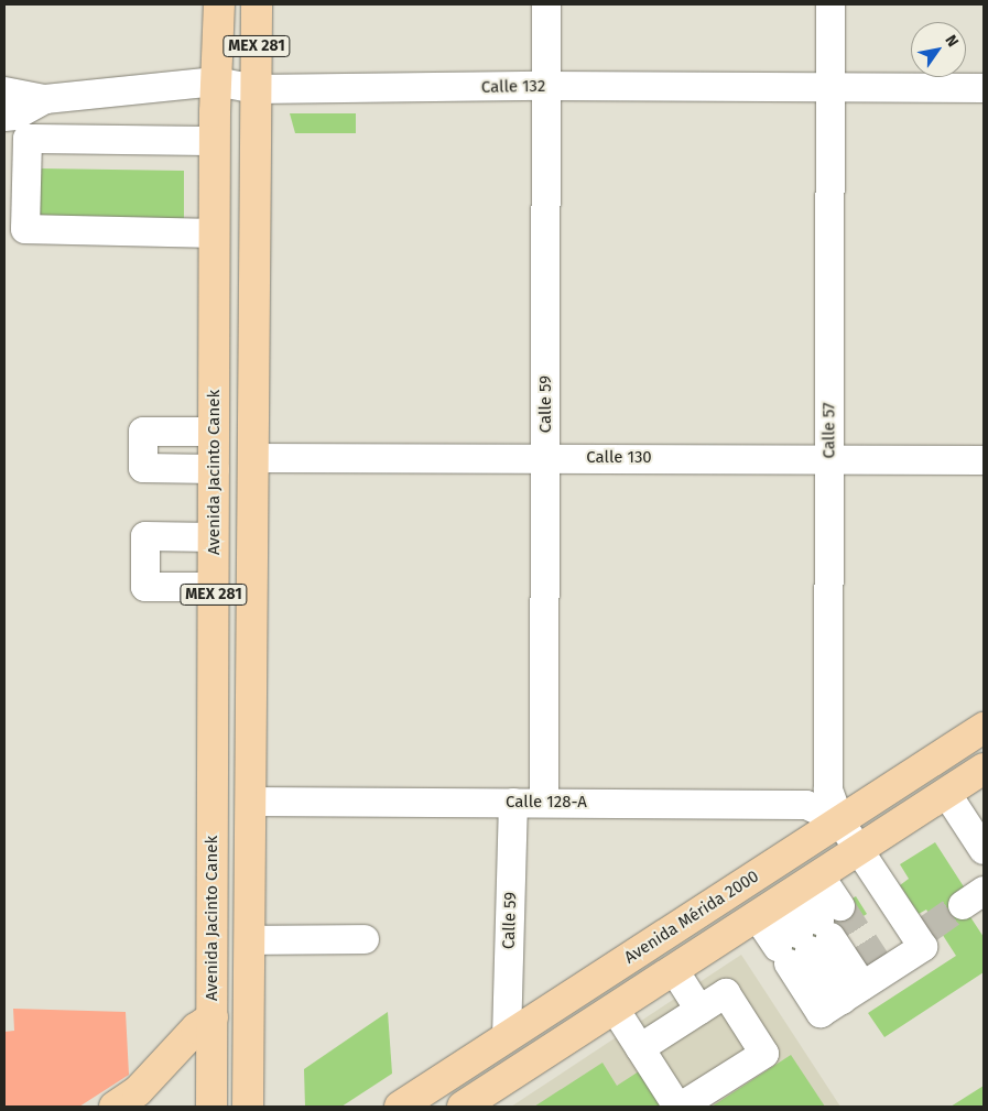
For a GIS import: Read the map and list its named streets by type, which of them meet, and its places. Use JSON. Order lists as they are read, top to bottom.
{
  "streets": {
    "main road": ["MEX 281", "Avenida Jacinto Canek", "Avenida Mérida 2000"],
    "street": [
      "Calle 132",
      "Calle 59",
      "Calle 57",
      "Calle 130",
      "Calle 128-A"
    ]
  },
  "crossings": [
    ["MEX 281", "Calle 132"],
    ["MEX 281", "Calle 130"],
    ["MEX 281", "Calle 128-A"],
    ["Calle 132", "Calle 59"],
    ["Calle 132", "Calle 57"],
    ["Calle 132", "Avenida Jacinto Canek"],
    ["Calle 59", "Calle 130"],
    ["Calle 59", "Calle 128-A"],
    ["Calle 59", "Avenida Mérida 2000"],
    ["Calle 57", "Calle 130"],
    ["Calle 57", "Calle 128-A"],
    ["Calle 57", "Avenida Mérida 2000"],
    ["Calle 128-A", "Avenida Mérida 2000"]
  ],
  "north": "top right"
}
